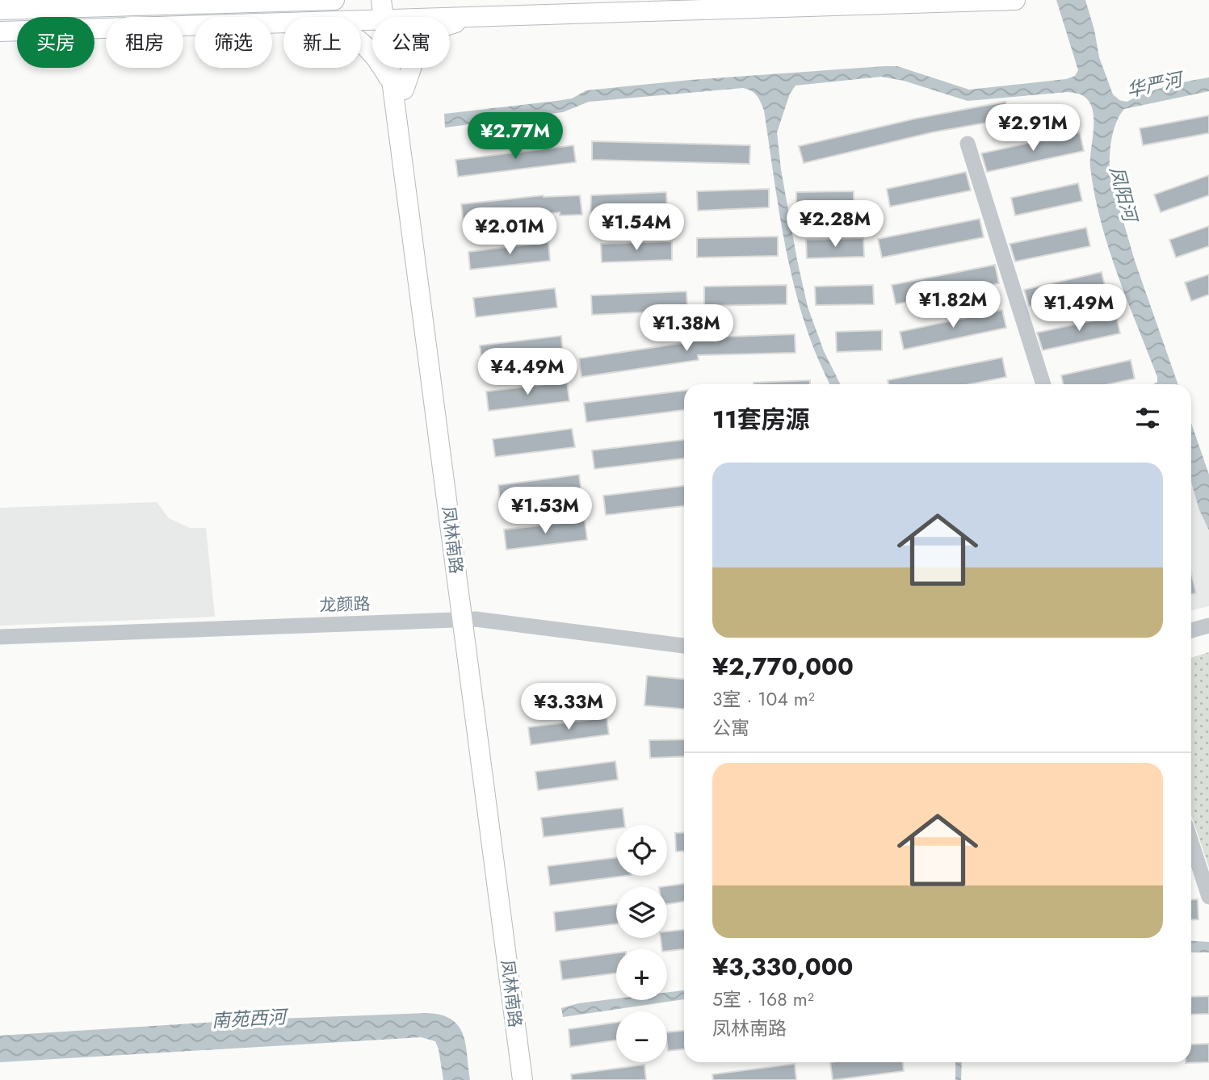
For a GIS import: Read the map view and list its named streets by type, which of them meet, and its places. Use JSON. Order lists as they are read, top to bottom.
{
  "streets": {
    "main road": ["凤林南路"],
    "street": ["龙颜路"]
  },
  "crossings": [
    ["凤林南路", "龙颜路"]
  ],
  "water": ["华严河", "凤阳河", "南苑西河"],
  "page": {
    "chip": [
      "买房",
      "租房",
      "筛选",
      "新上",
      "公寓"
    ],
    "price": [
      "¥2.91M",
      "¥2.77M",
      "¥2.28M",
      "¥1.54M",
      "¥2.01M",
      "¥1.82M",
      "¥1.49M",
      "¥1.38M",
      "¥4.49M",
      "¥1.53M",
      "¥3.33M"
    ],
    "heading": "11套房源",
    "list": [
      {
        "name": "¥2,770,000",
        "note": "3室 · 104 m² · 公寓"
      },
      {
        "name": "¥3,330,000",
        "note": "5室 · 168 m² · 凤林南路"
      }
    ],
    "map_buttons": ["+", "−"]
  }
}
